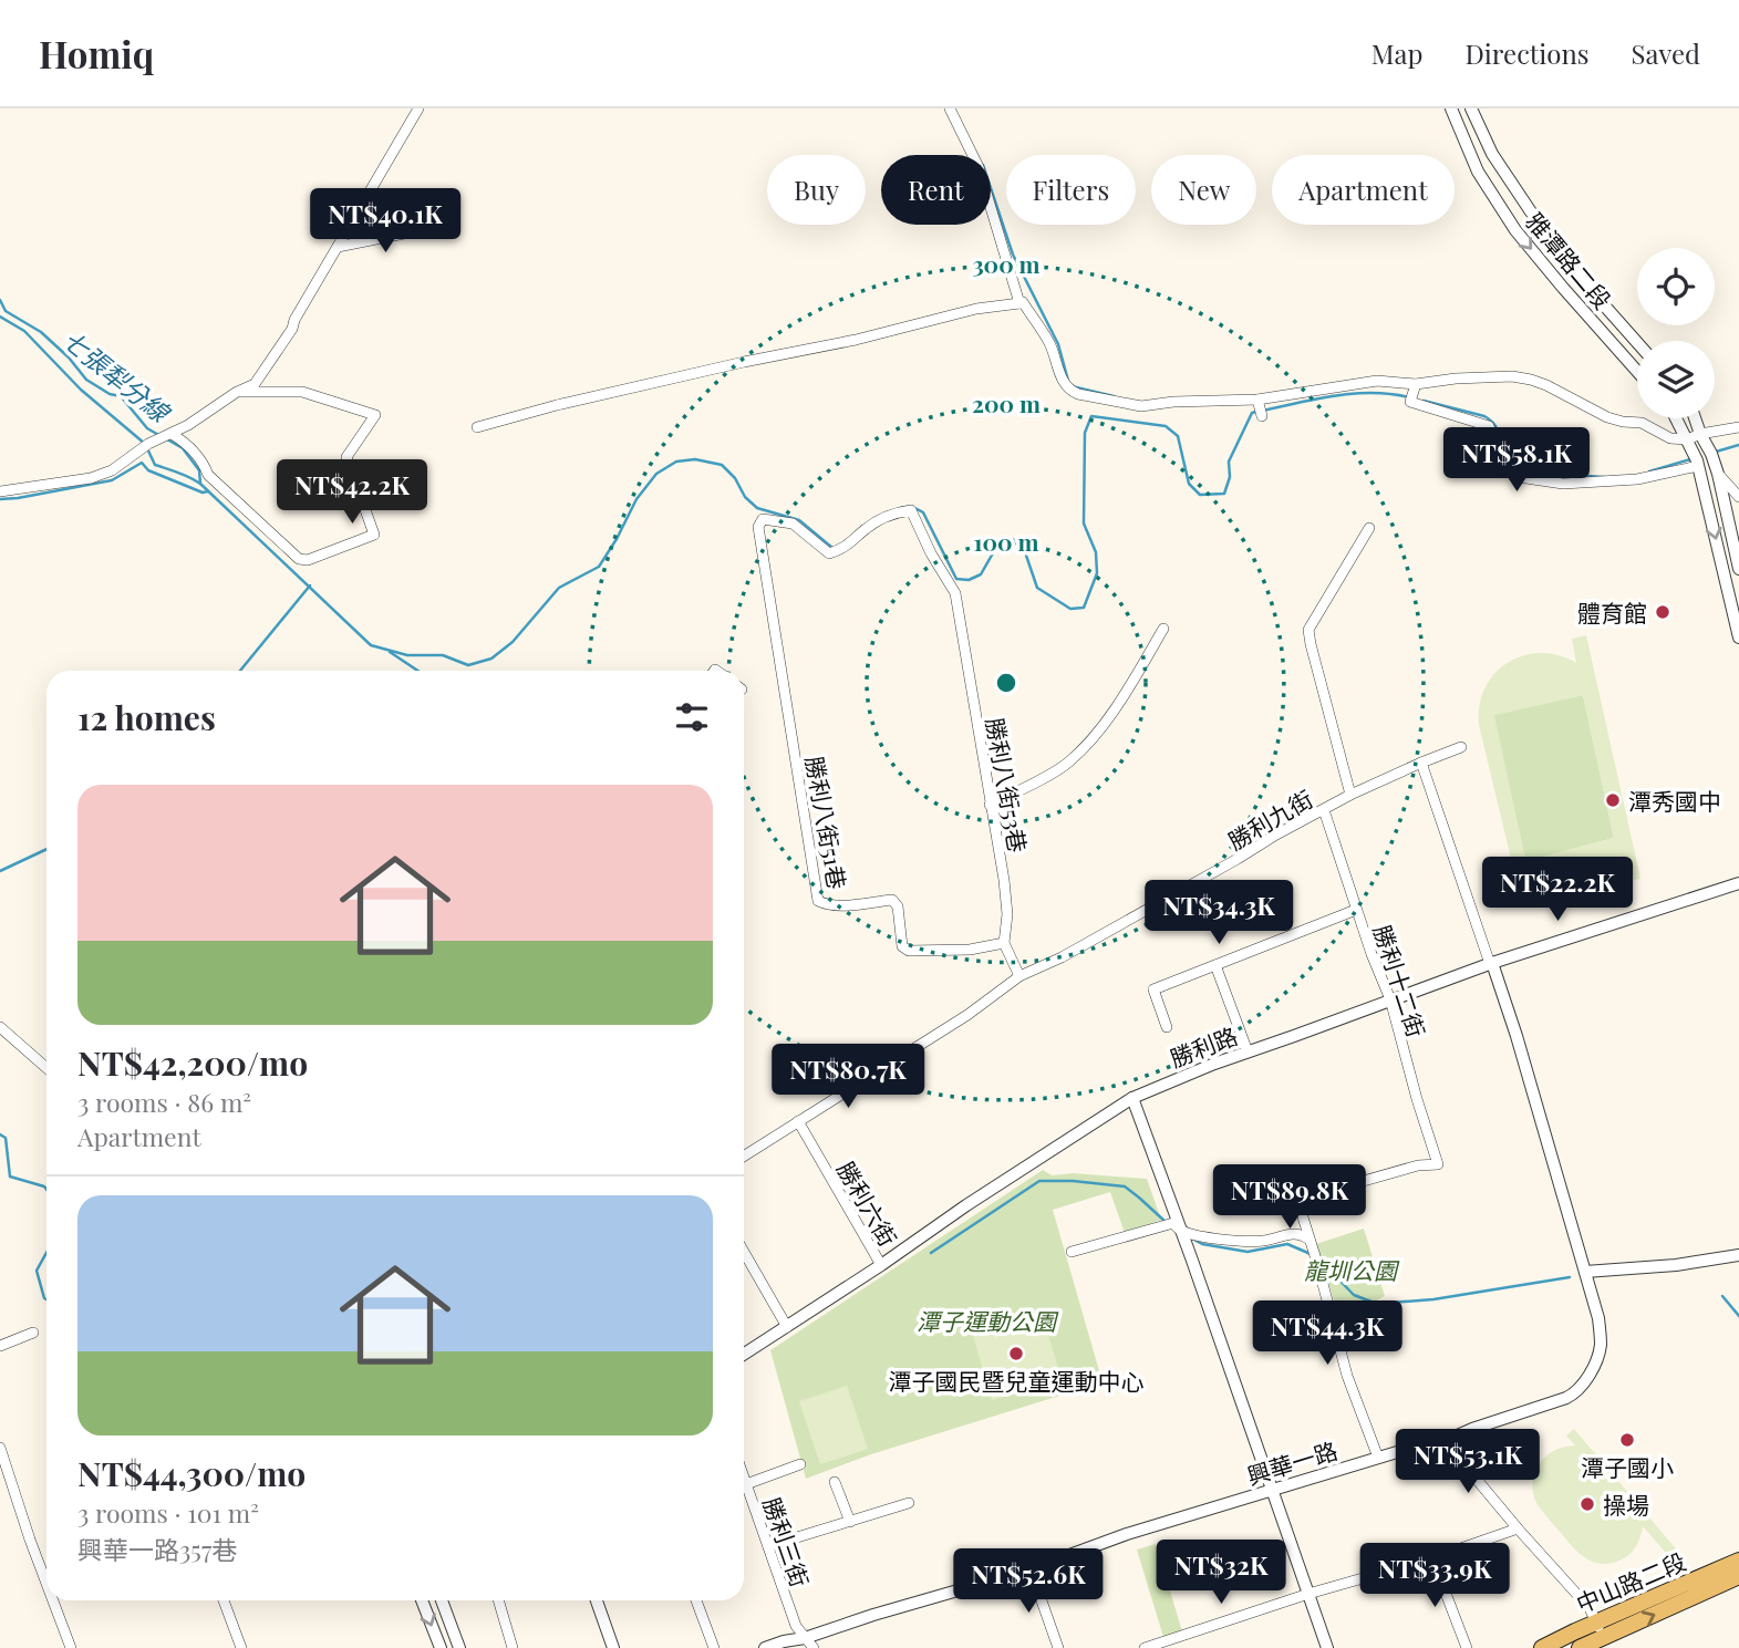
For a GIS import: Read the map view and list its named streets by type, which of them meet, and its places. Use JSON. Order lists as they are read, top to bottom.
{
  "streets": {
    "main road": ["中山路二段"],
    "street": [
      "雅潭路二段",
      "勝利八街53巷",
      "勝利九街",
      "勝利八街51巷",
      "勝利十二街",
      "勝利路",
      "勝利六街",
      "興華一路",
      "勝利三街"
    ]
  },
  "crossings": [
    ["勝利八街53巷", "勝利九街"],
    ["勝利八街53巷", "勝利八街51巷"],
    ["勝利九街", "勝利十二街"],
    ["勝利九街", "勝利六街"],
    ["勝利十二街", "勝利路"],
    ["勝利路", "勝利六街"],
    ["勝利路", "興華一路"],
    ["興華一路", "勝利三街"]
  ],
  "water": ["七張犁分線"],
  "parks": ["龍圳公園", "潭子運動公園"],
  "places": [
    "體育館",
    "潭秀國中",
    "潭子國民暨兒童運動中心",
    "潭子國小",
    "操場"
  ],
  "page": {
    "header": "Homiq",
    "nav": ["Map", "Directions", "Saved"],
    "chip": [
      "Buy",
      "Rent",
      "Filters",
      "New",
      "Apartment"
    ],
    "price": [
      "NT$40.1K",
      "NT$58.1K",
      "NT$42.2K",
      "NT$22.2K",
      "NT$34.3K",
      "NT$80.7K",
      "NT$89.8K",
      "NT$44.3K",
      "NT$53.1K",
      "NT$32K",
      "NT$33.9K",
      "NT$52.6K"
    ],
    "heading": "12 homes",
    "list": [
      {
        "name": "NT$42,200/mo",
        "note": "3 rooms · 86 m² · Apartment"
      },
      {
        "name": "NT$44,300/mo",
        "note": "3 rooms · 101 m² · 興華一路357巷"
      }
    ]
  },
  "rings": ["300 m", "200 m", "100 m"]
}
